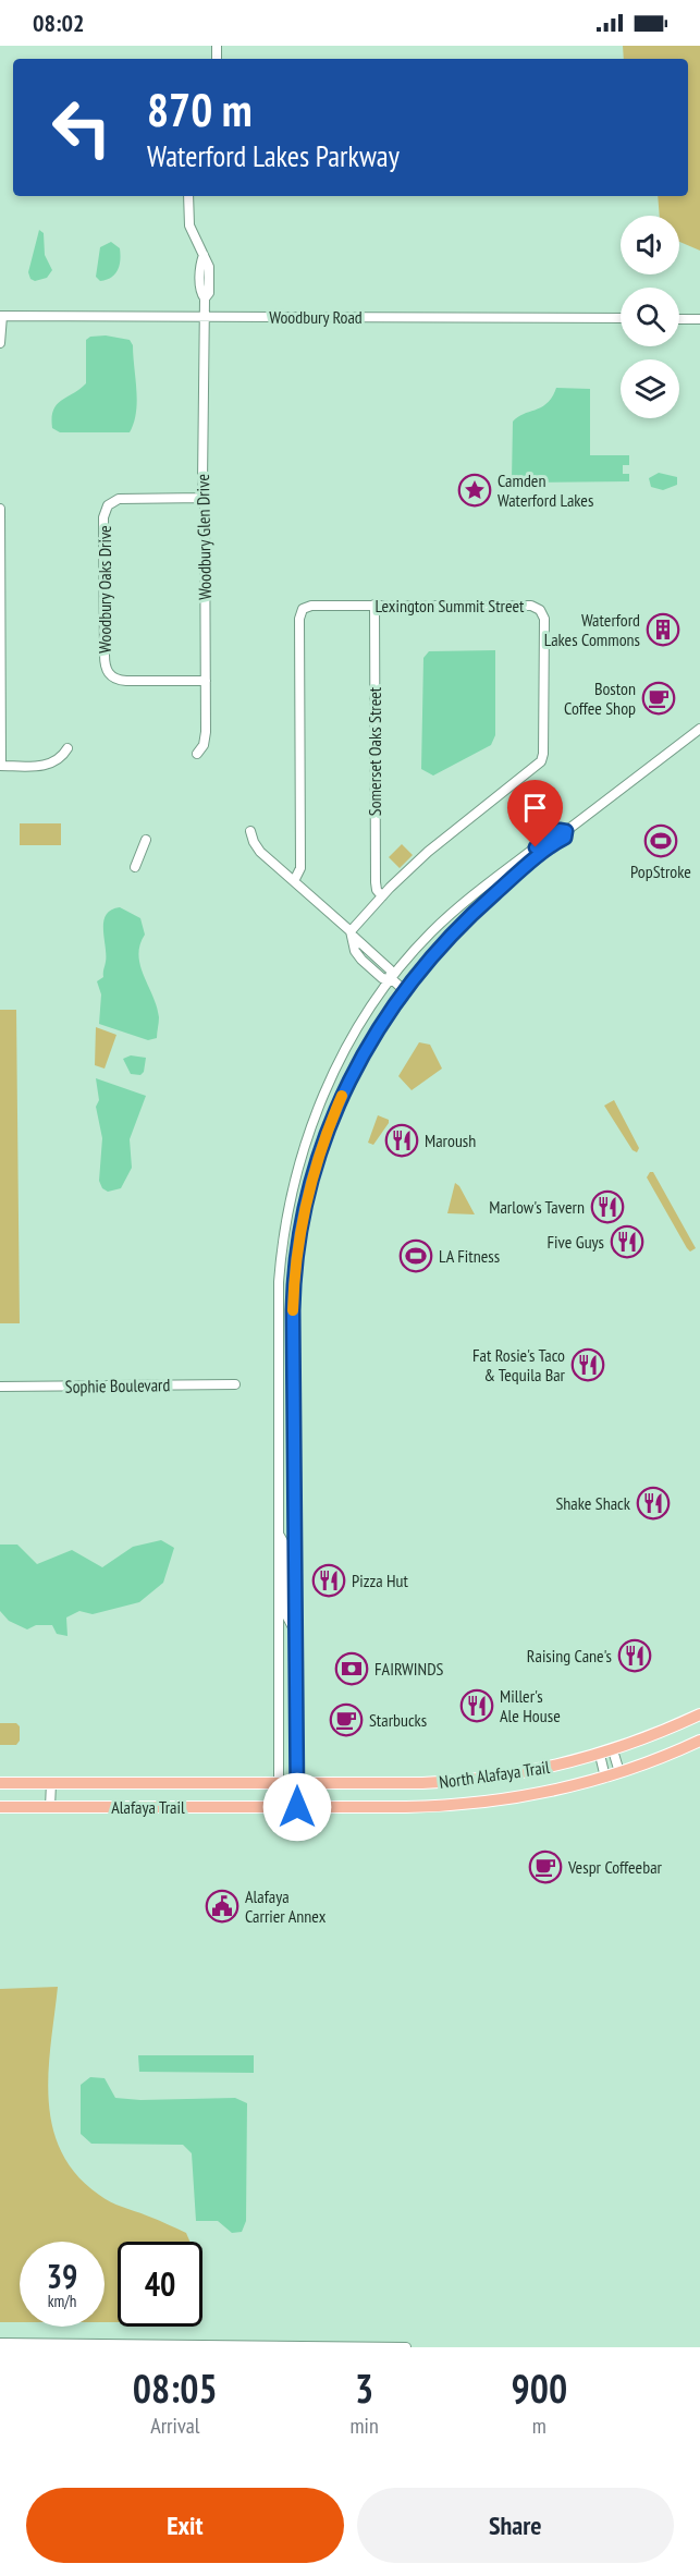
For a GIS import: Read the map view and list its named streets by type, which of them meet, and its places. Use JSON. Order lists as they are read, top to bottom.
{
  "streets": {
    "main road": ["North Alafaya Trail", "Alafaya Trail"],
    "street": [
      "Woodbury Road",
      "Woodbury Glen Drive",
      "Woodbury Oaks Drive",
      "Lexington Summit Street",
      "Somerset Oaks Street",
      "Sophie Boulevard"
    ]
  },
  "crossings": [
    ["Woodbury Road", "Woodbury Glen Drive"],
    ["Woodbury Glen Drive", "Woodbury Oaks Drive"],
    ["Lexington Summit Street", "Somerset Oaks Street"],
    ["North Alafaya Trail", "Alafaya Trail"]
  ],
  "places": {
    "place": ["Camden Waterford Lakes"],
    "building": ["Waterford Lakes Commons"],
    "cafe": ["Boston Coffee Shop", "Starbucks", "Vespr Coffeebar"],
    "sports": ["PopStroke", "LA Fitness"],
    "restaurant": [
      "Maroush",
      "Marlow's Tavern",
      "Five Guys",
      "Fat Rosie's Taco & Tequila Bar",
      "Shake Shack",
      "Pizza Hut",
      "Raising Cane's",
      "Miller's Ale House"
    ],
    "bank": ["FAIRWINDS"],
    "public building": ["Alafaya Carrier Annex"]
  },
  "page": {
    "status": "08:02",
    "turn": ["870 m", "Waterford Lakes Parkway"],
    "speed": "39 km/h",
    "limit": "40",
    "eta": [
      "08:05",
      "Arrival",
      "3",
      "min",
      "900",
      "m"
    ],
    "buttons": ["Exit", "Share"]
  }
}
